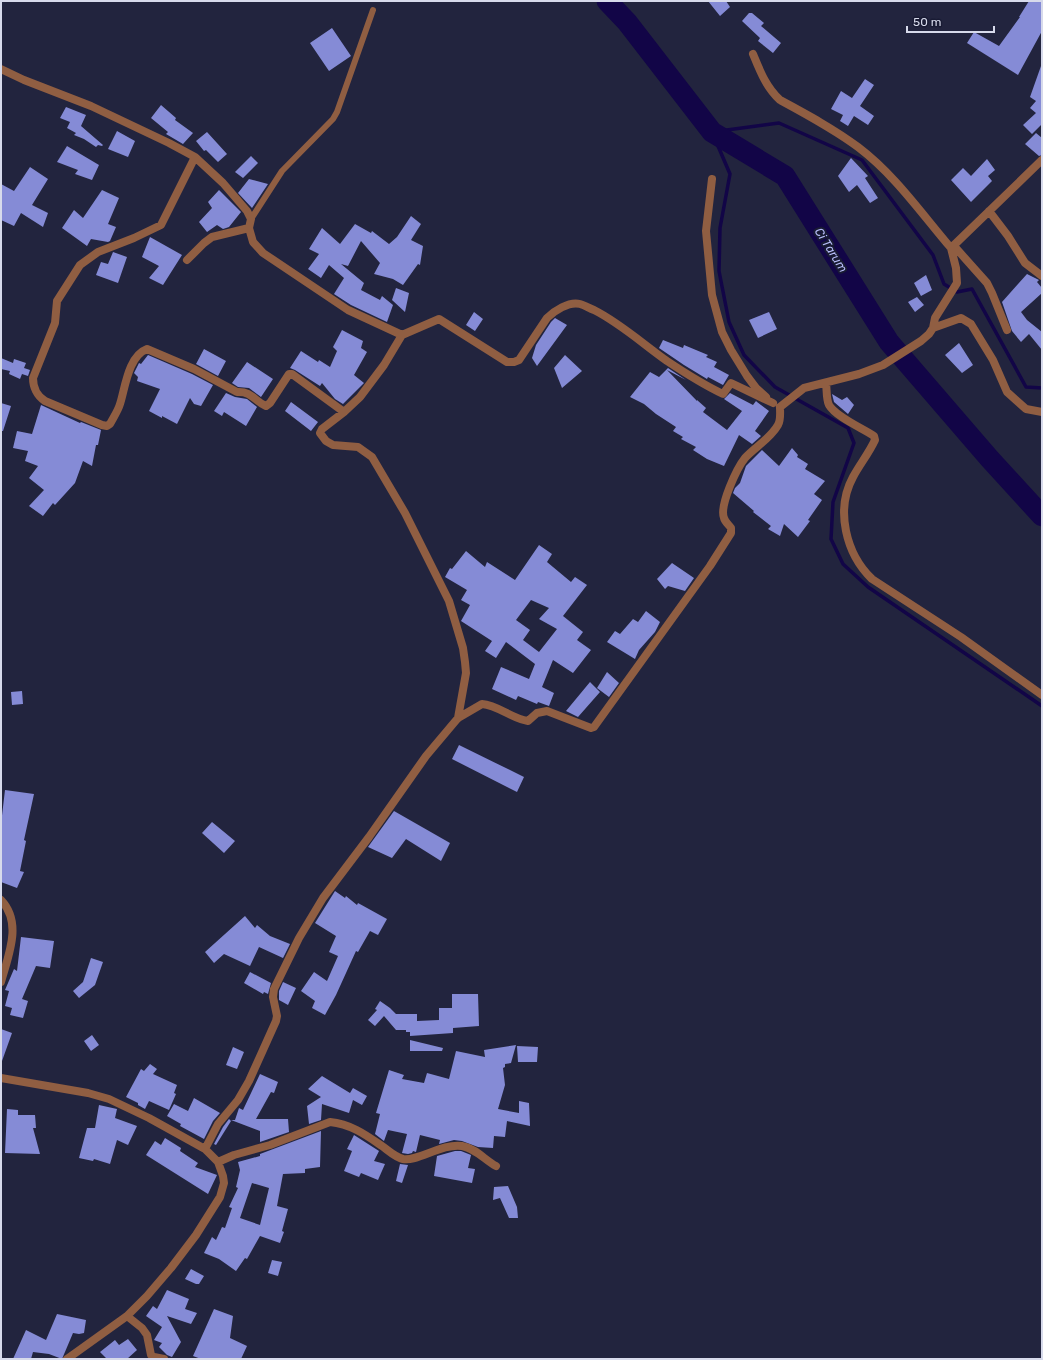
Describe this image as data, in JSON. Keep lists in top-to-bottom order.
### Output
{
  "water": ["Ci Tarum"],
  "scale_bar": "50 m"
}
